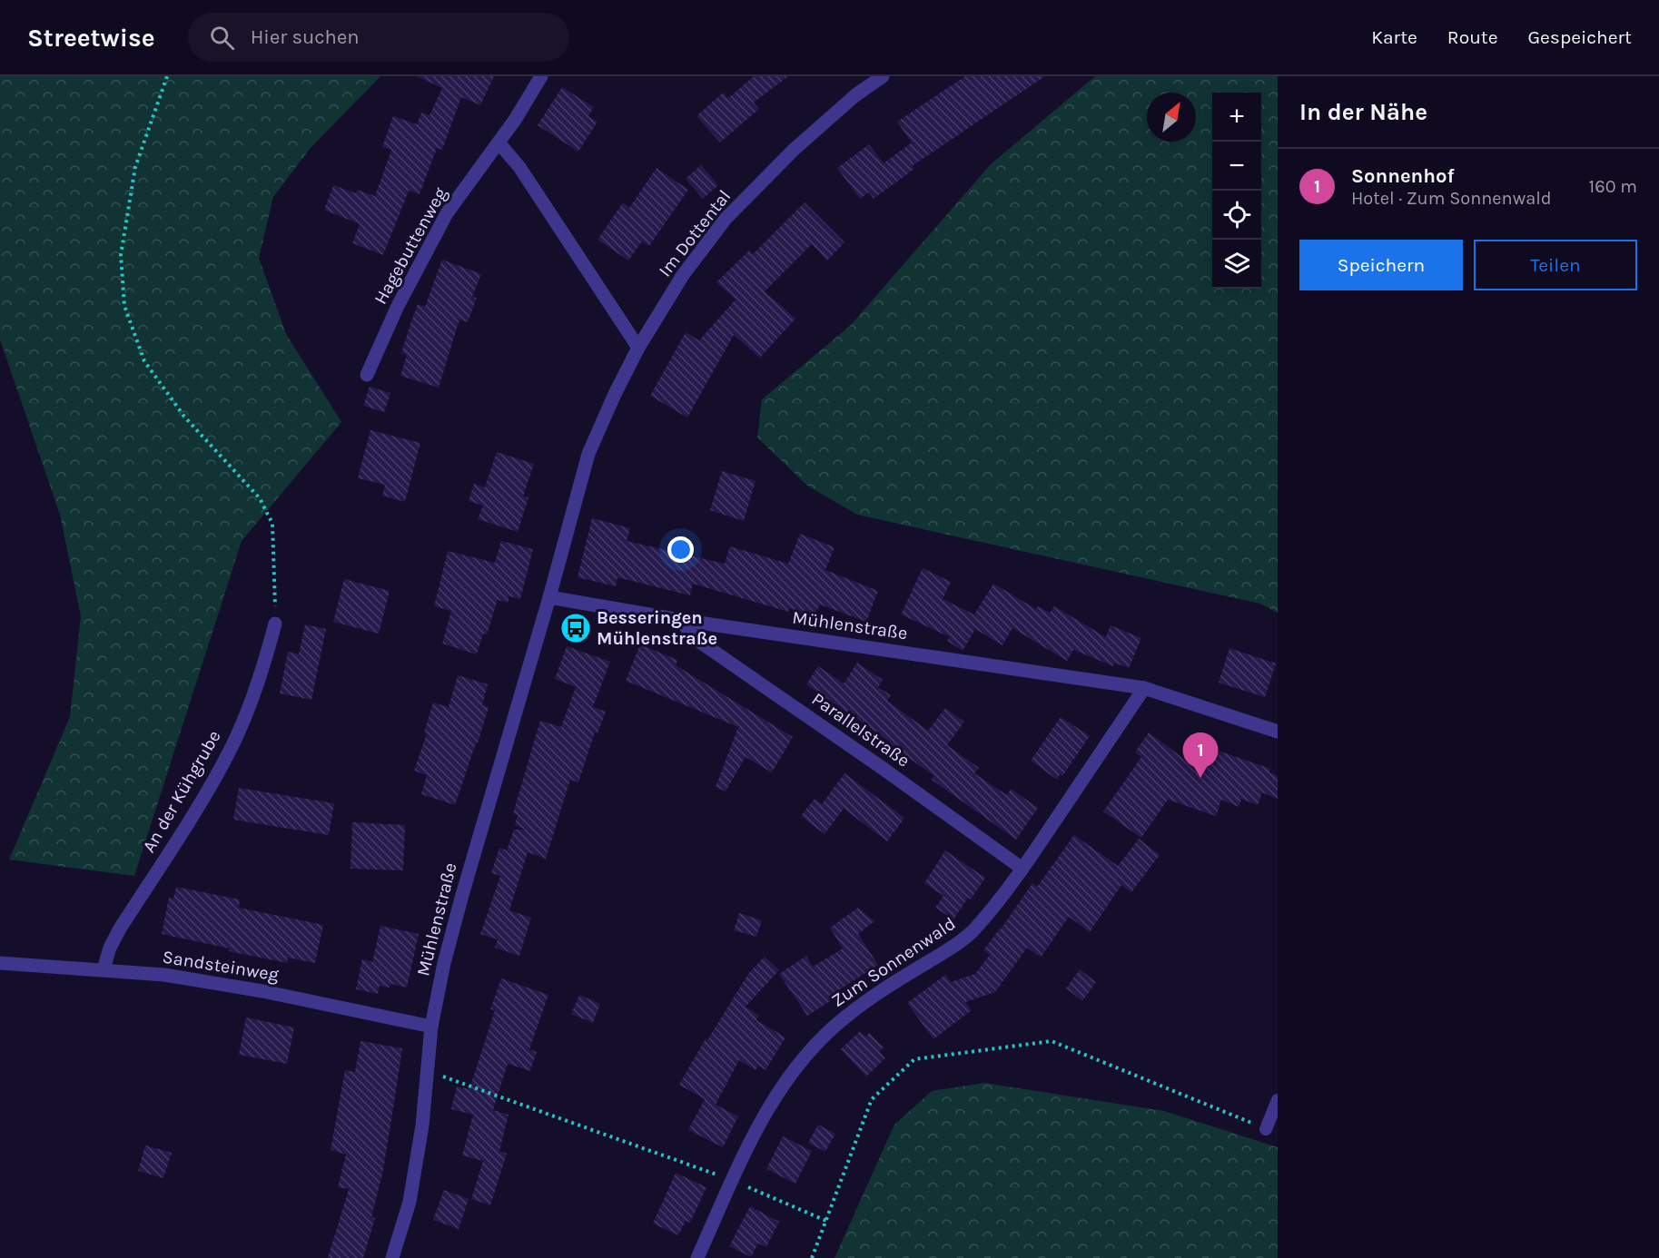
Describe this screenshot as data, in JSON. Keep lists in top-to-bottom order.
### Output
{
  "streets": {
    "street": [
      "Im Dottental",
      "Hagebuttenweg",
      "Mühlenstraße",
      "Parallelstraße",
      "An der Kühgrube",
      "Zum Sonnenwald",
      "Sandsteinweg"
    ]
  },
  "crossings": [
    ["Im Dottental", "Mühlenstraße"],
    ["Mühlenstraße", "Parallelstraße"],
    ["Mühlenstraße", "Zum Sonnenwald"],
    ["Mühlenstraße", "Sandsteinweg"],
    ["Parallelstraße", "Zum Sonnenwald"],
    ["An der Kühgrube", "Sandsteinweg"]
  ],
  "places": {
    "bus stop": ["Besseringen Mühlenstraße"]
  },
  "north": "top right",
  "page": {
    "header": "Streetwise",
    "search": "Hier suchen",
    "nav": ["Karte", "Route", "Gespeichert"],
    "heading": "In der Nähe",
    "map_buttons": ["+", "−"],
    "list": [
      {
        "mark": "1",
        "name": "Sonnenhof",
        "note": "Hotel · Zum Sonnenwald",
        "value": "160 m"
      }
    ],
    "buttons": ["Speichern", "Teilen"],
    "pins": "1"
  }
}
